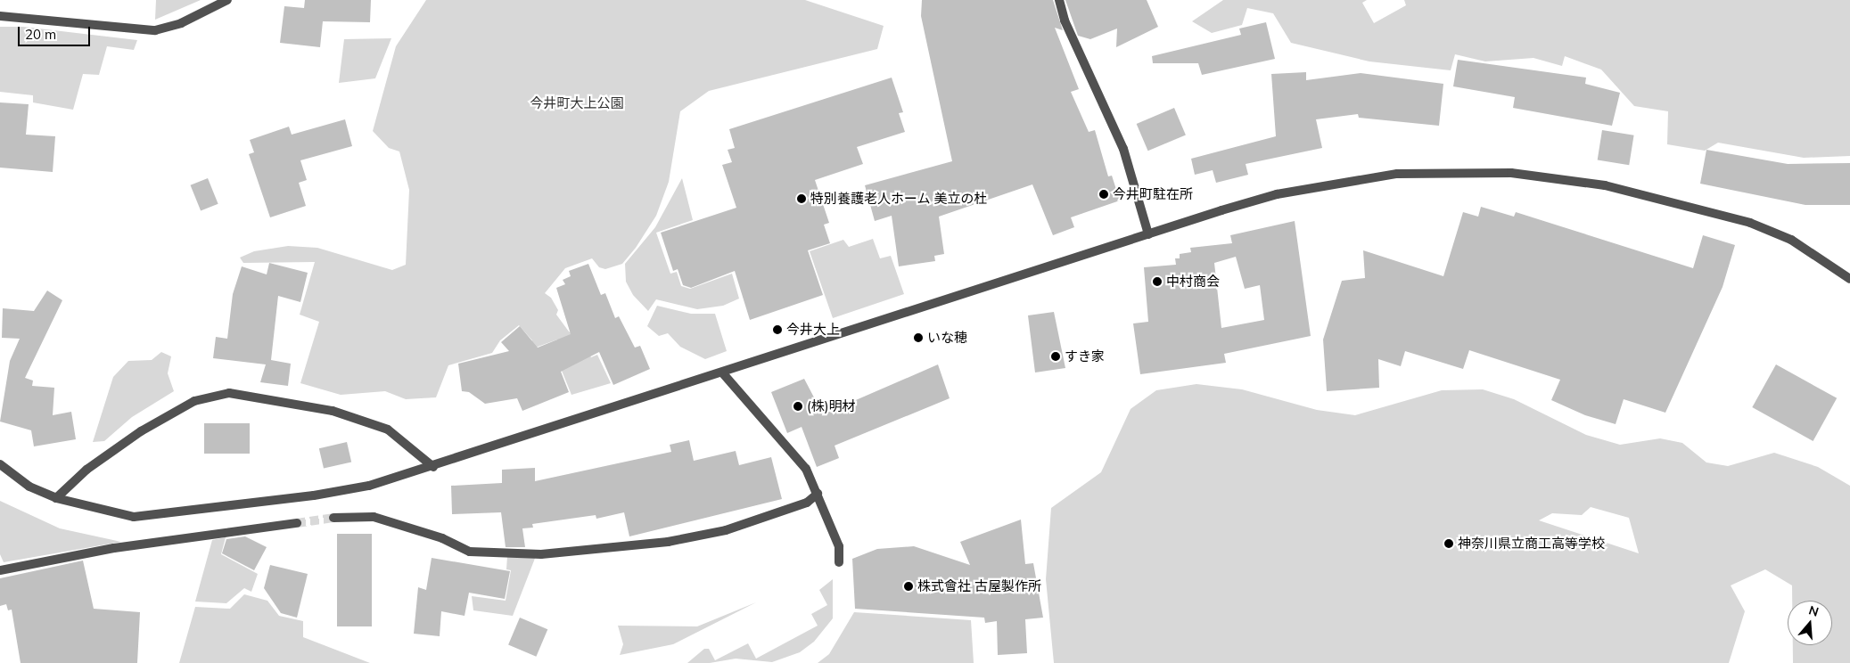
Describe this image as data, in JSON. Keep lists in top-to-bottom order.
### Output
{
  "parks": ["今井町大上公園"],
  "places": [
    "今井町駐在所",
    "特別養護老人ホーム 美立の杜",
    "中村商会",
    "今井大上",
    "いな穂",
    "すき家",
    "(株)明材",
    "神奈川県立商工高等学校",
    "株式會社 古屋製作所"
  ],
  "scale_bar": "20 m",
  "north": "top"
}
